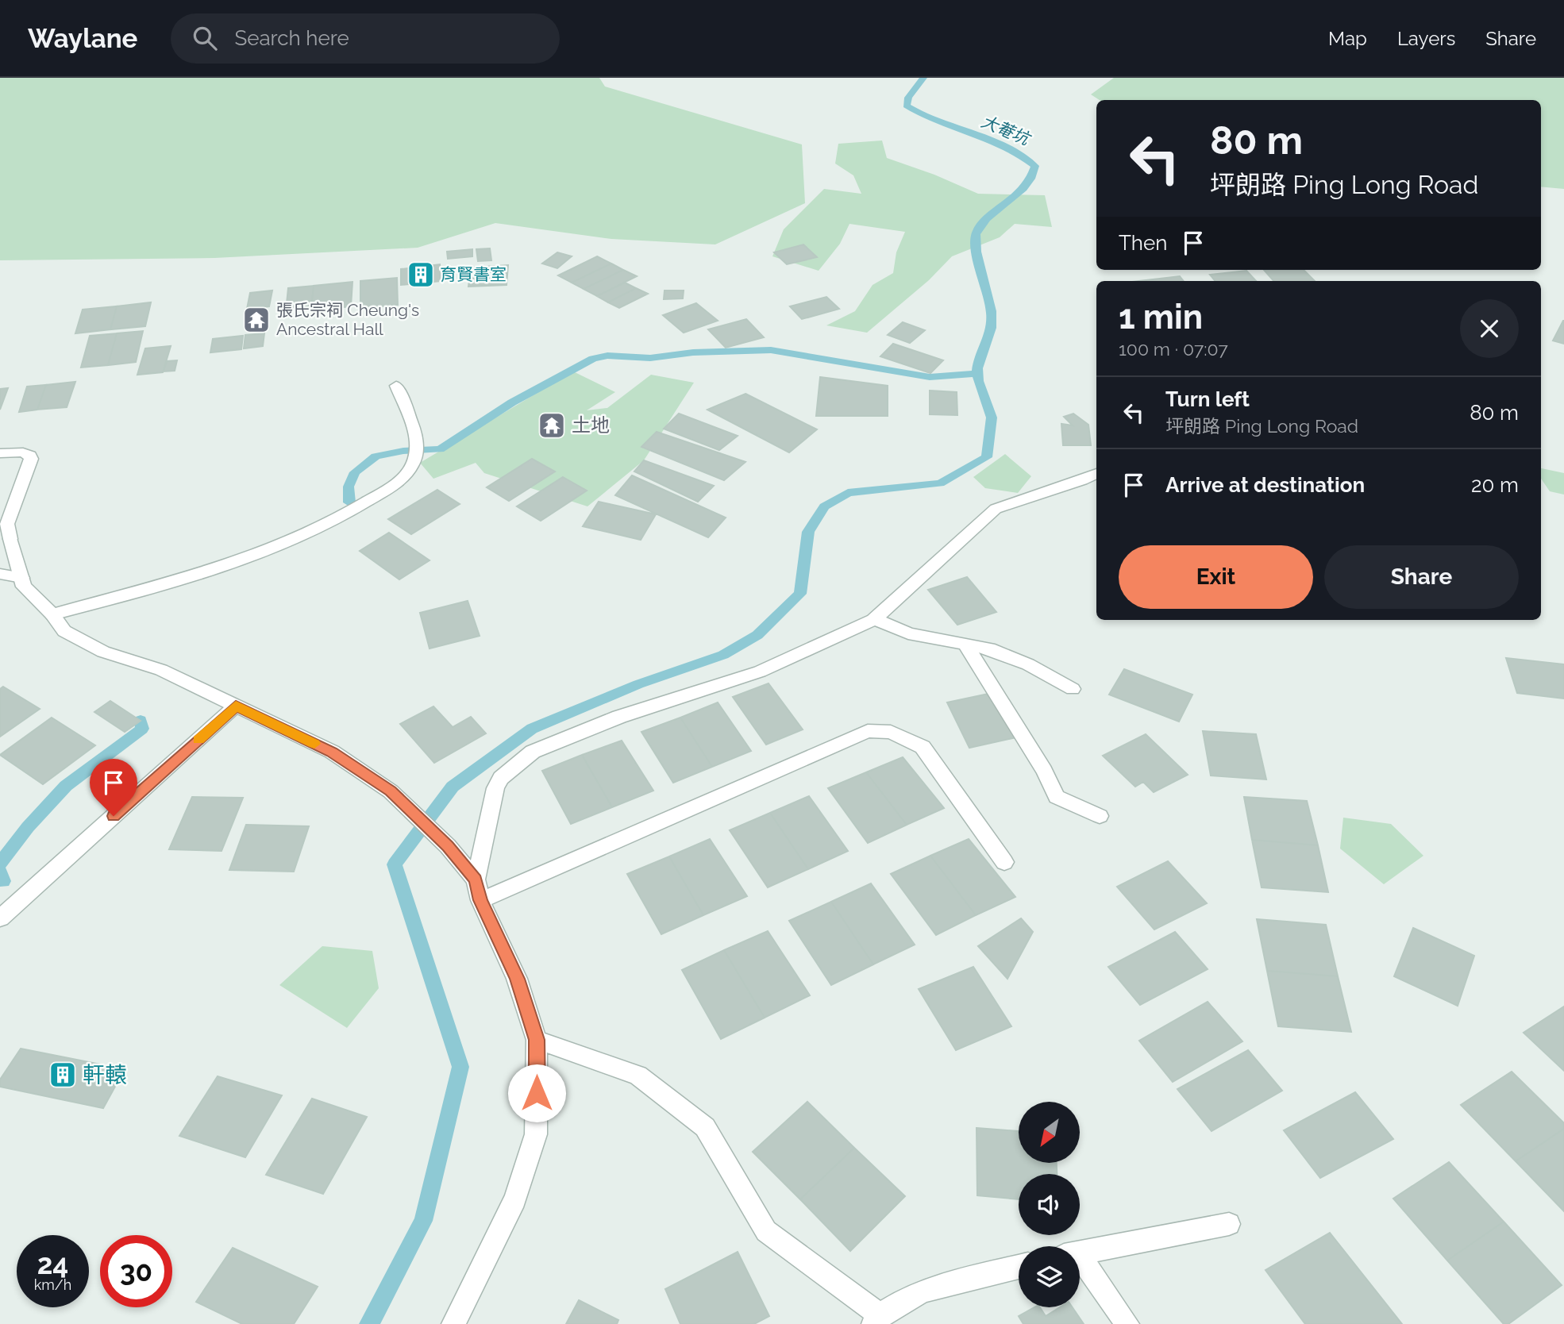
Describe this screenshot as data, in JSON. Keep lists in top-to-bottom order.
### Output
{
  "water": ["大菴坑"],
  "places": {
    "building": ["育賢書室", "軒轅"],
    "temple": ["張氏宗祠 Cheung's Ancestral Hall", "土地"]
  },
  "north": "bottom left",
  "page": {
    "header": "Waylane",
    "search": "Search here",
    "nav": ["Map", "Layers", "Share"],
    "turn": ["80 m", "坪朗路 Ping Long Road"],
    "then": "Then",
    "heading": ["1 min", "100 m · 07:07"],
    "list": [
      {
        "name": "Turn left",
        "note": "坪朗路 Ping Long Road",
        "value": "80 m"
      },
      {
        "name": "Arrive at destination",
        "value": "20 m"
      }
    ],
    "buttons": ["Exit", "Share"],
    "speed": "24 km/h",
    "limit": "30"
  }
}
